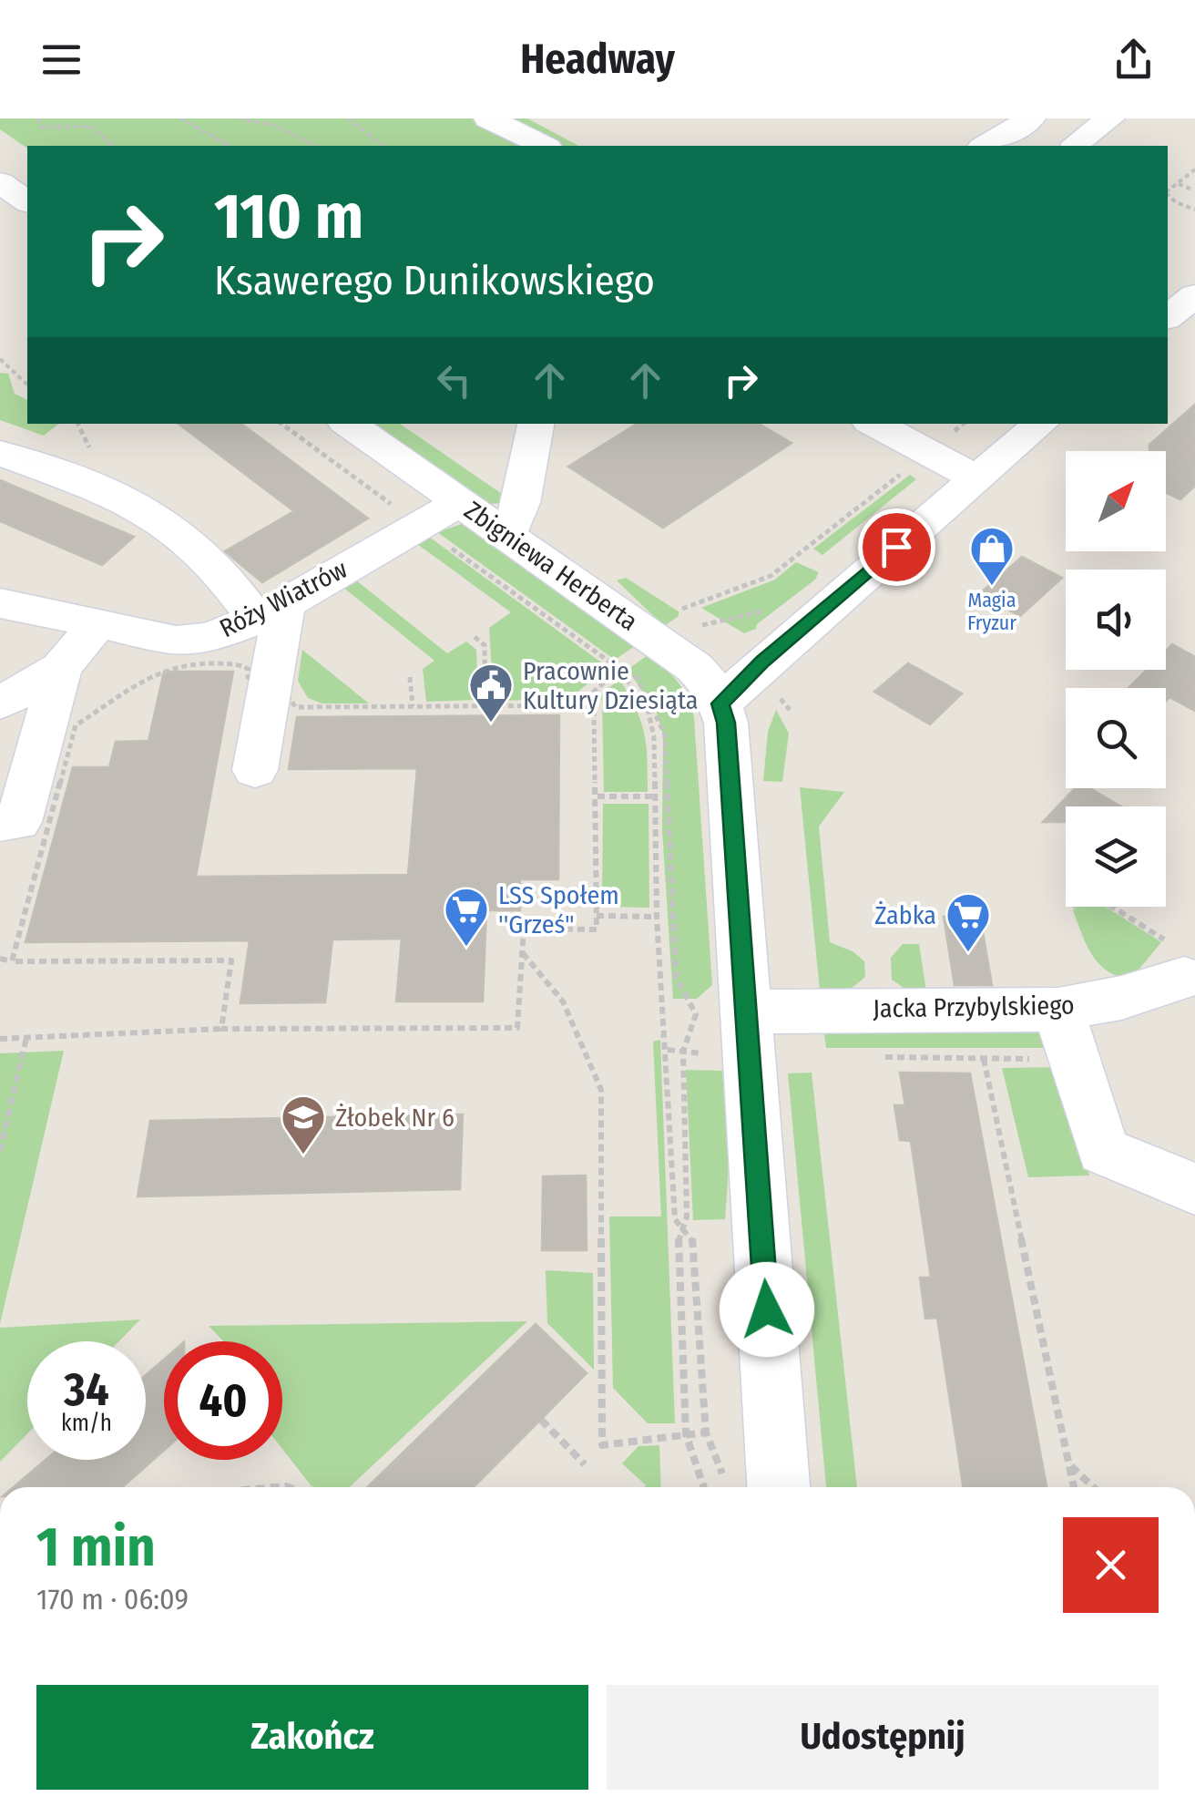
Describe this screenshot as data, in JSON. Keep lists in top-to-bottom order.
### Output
{
  "streets": {
    "street": ["Zbigniewa Herberta", "Róży Wiatrów", "Jacka Przybylskiego"]
  },
  "crossings": [
    ["Zbigniewa Herberta", "Róży Wiatrów"],
    ["Zbigniewa Herberta", "Jacka Przybylskiego"]
  ],
  "places": {
    "shop": ["Magia Fryzur"],
    "public building": ["Pracownie Kultury Dziesiąta"],
    "supermarket": ["LSS Społem ''Grześ\"", "Żabka"],
    "school or university": ["Żłobek Nr 6"]
  },
  "north": "top right",
  "page": {
    "header": "Headway",
    "turn": ["110 m", "Ksawerego Dunikowskiego"],
    "speed": "34 km/h",
    "limit": "40",
    "heading": ["1 min", "170 m · 06:09"],
    "buttons": ["Zakończ", "Udostępnij"]
  }
}
